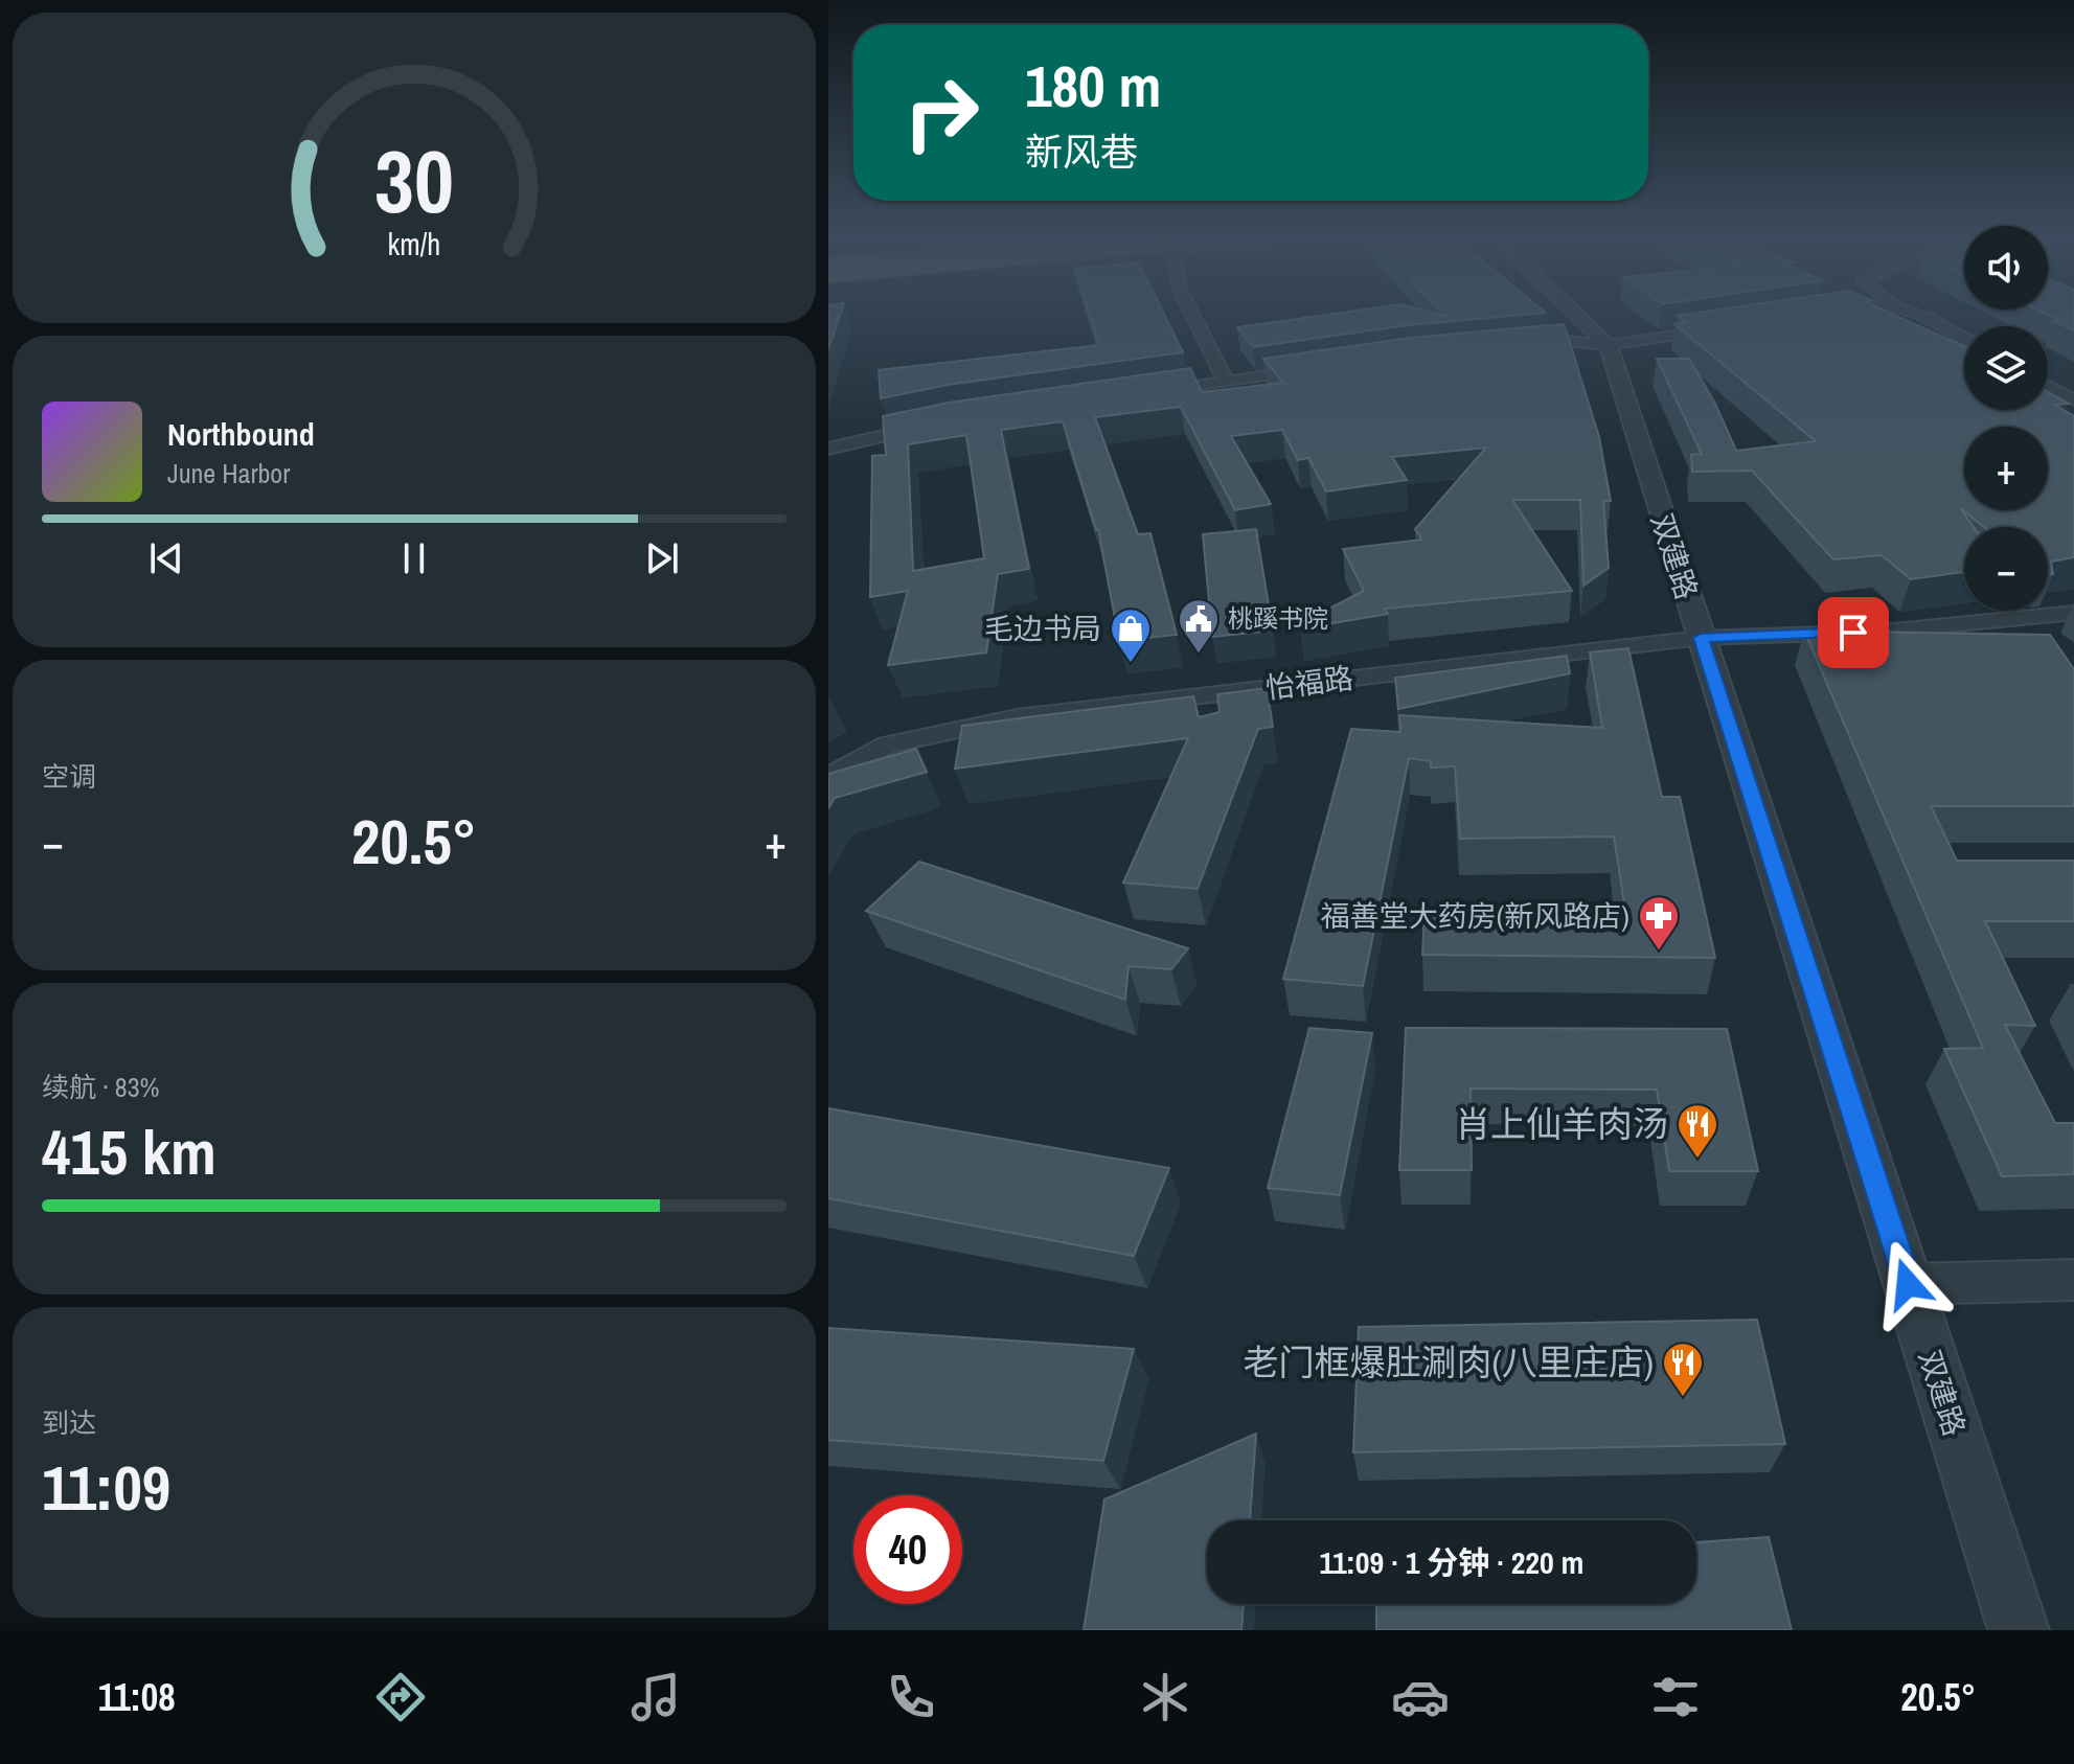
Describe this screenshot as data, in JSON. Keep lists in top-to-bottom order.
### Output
{
  "streets": {
    "street": ["双建路", "怡福路"]
  },
  "crossings": [
    ["双建路", "怡福路"]
  ],
  "places": {
    "public building": ["桃蹊书院"],
    "shop": ["毛边书局"],
    "pharmacy": ["福善堂大药房(新风路店)"],
    "restaurant": ["肖上仙羊肉汤", "老门框爆肚涮肉(八里庄店)"]
  },
  "page": {
    "turn": ["180 m", "新风巷"],
    "map_buttons": ["+", "−"],
    "song": ["Northbound", "June Harbor"],
    "tile": [
      "空调",
      ["续航 · 83%", "415 km"],
      ["到达", "11:09"]
    ],
    "heat": ["−", "20.5°", "+"],
    "limit": "40",
    "trip": "11:09 · 1 分钟 · 220 m",
    "tabs": ["11:08", "20.5°"],
    "gauge": ["30", "km/h"]
  }
}
